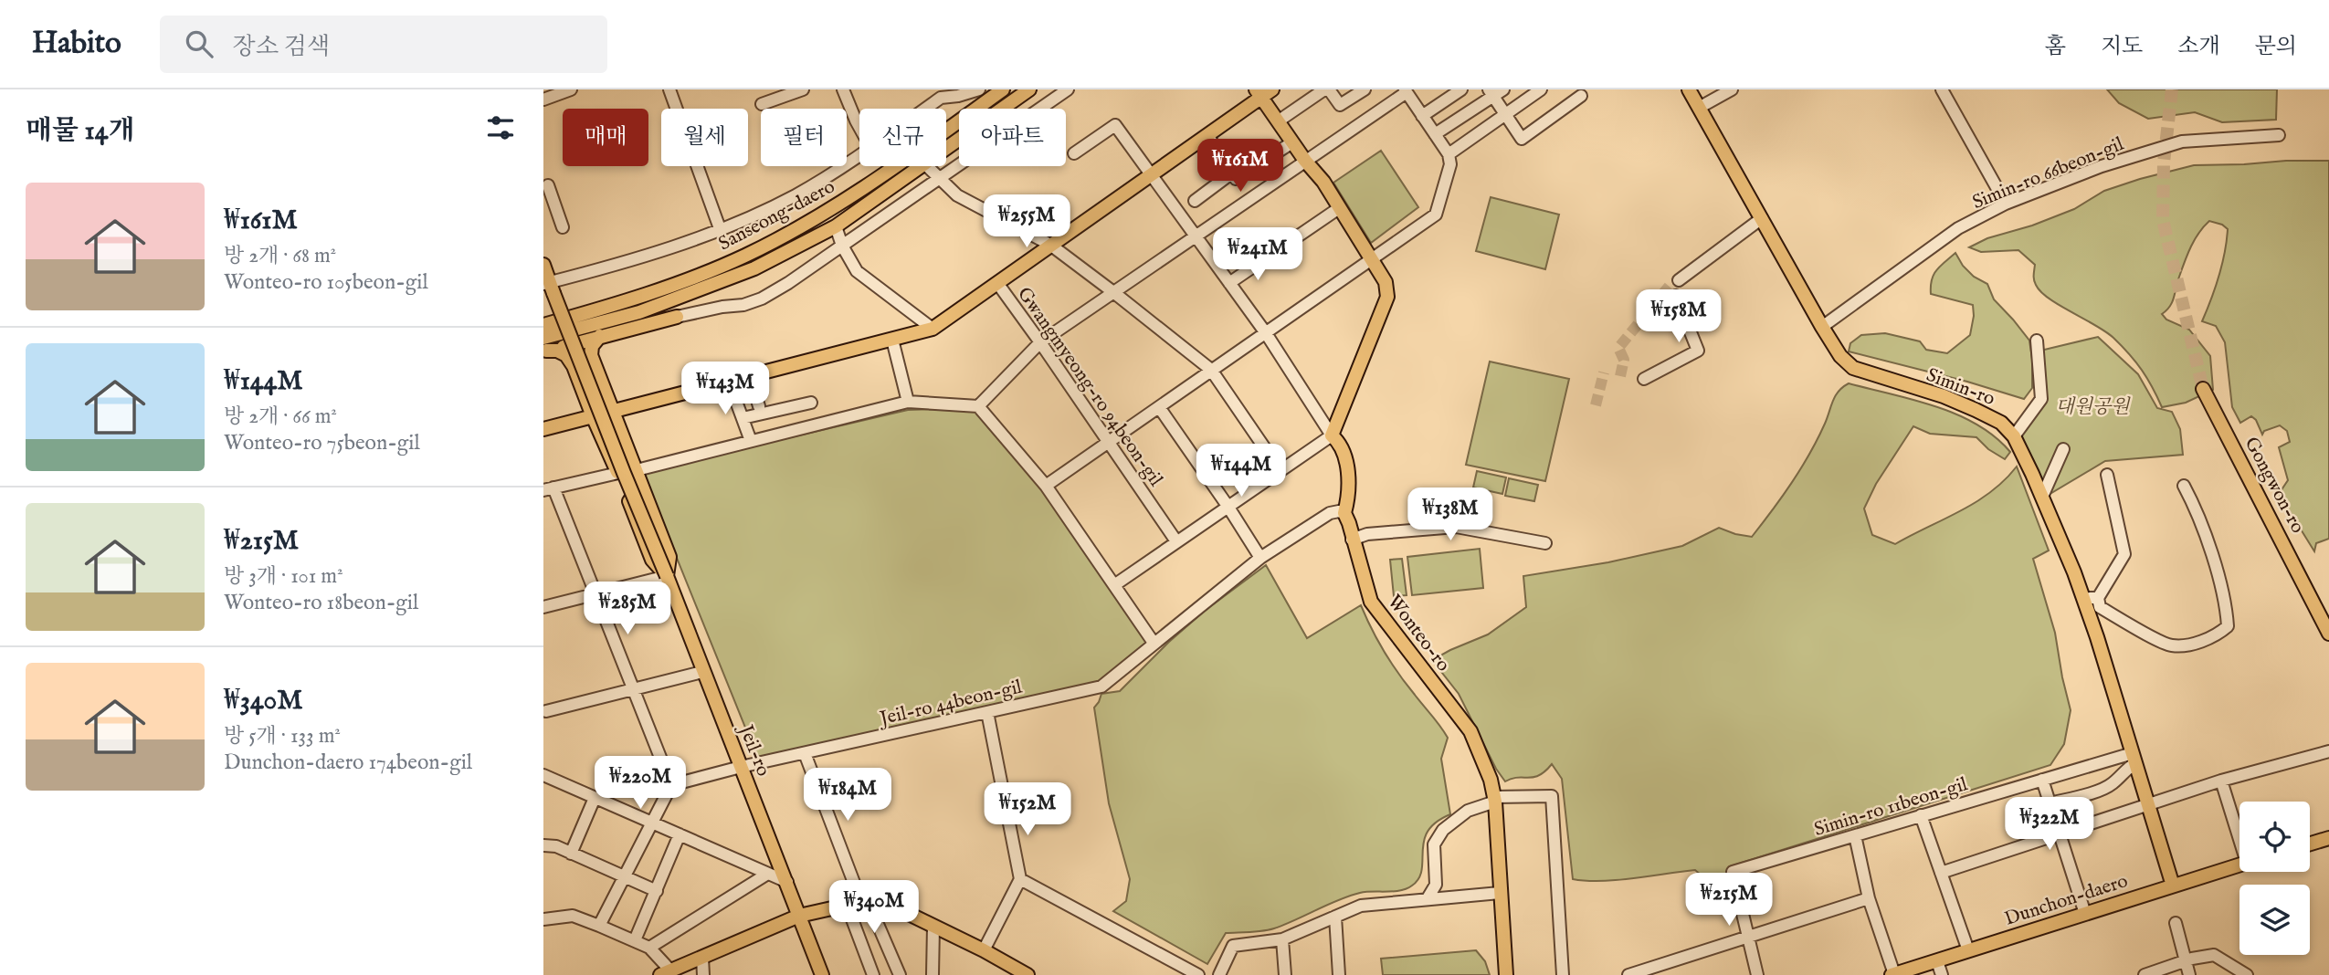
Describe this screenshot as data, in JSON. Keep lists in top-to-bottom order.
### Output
{
  "streets": {
    "main road": [
      "Sanseong-daero",
      "Simin-ro",
      "Gongwon-ro",
      "Wonteo-ro",
      "Jeil-ro",
      "Dunchon-daero"
    ],
    "street": [
      "Simin-ro 66beon-gil",
      "Gwangmyeong-ro 94beon-gil",
      "Jeil-ro 44beon-gil",
      "Simin-ro 11beon-gil"
    ]
  },
  "crossings": [
    ["Simin-ro 66beon-gil", "Simin-ro"],
    ["Simin-ro", "Simin-ro 11beon-gil"],
    ["Simin-ro", "Dunchon-daero"],
    ["Wonteo-ro", "Jeil-ro 44beon-gil"],
    ["Jeil-ro 44beon-gil", "Jeil-ro"]
  ],
  "parks": ["대원공원"],
  "page": {
    "header": "Habito",
    "search": "장소 검색",
    "nav": [
      "홈",
      "지도",
      "소개",
      "문의"
    ],
    "heading": "매물 14개",
    "chip": [
      "매매",
      "월세",
      "필터",
      "신규",
      "아파트"
    ],
    "price": [
      "₩161M",
      "₩255M",
      "₩241M",
      "₩158M",
      "₩143M",
      "₩144M",
      "₩138M",
      "₩285M",
      "₩220M",
      "₩184M",
      "₩152M",
      "₩322M",
      "₩215M",
      "₩340M"
    ],
    "list": [
      {
        "name": "₩161M",
        "note": "방 2개 · 68 m² · Wonteo-ro 105beon-gil"
      },
      {
        "name": "₩144M",
        "note": "방 2개 · 66 m² · Wonteo-ro 75beon-gil"
      },
      {
        "name": "₩215M",
        "note": "방 3개 · 101 m² · Wonteo-ro 18beon-gil"
      },
      {
        "name": "₩340M",
        "note": "방 5개 · 133 m² · Dunchon-daero 174beon-gil"
      }
    ]
  }
}
